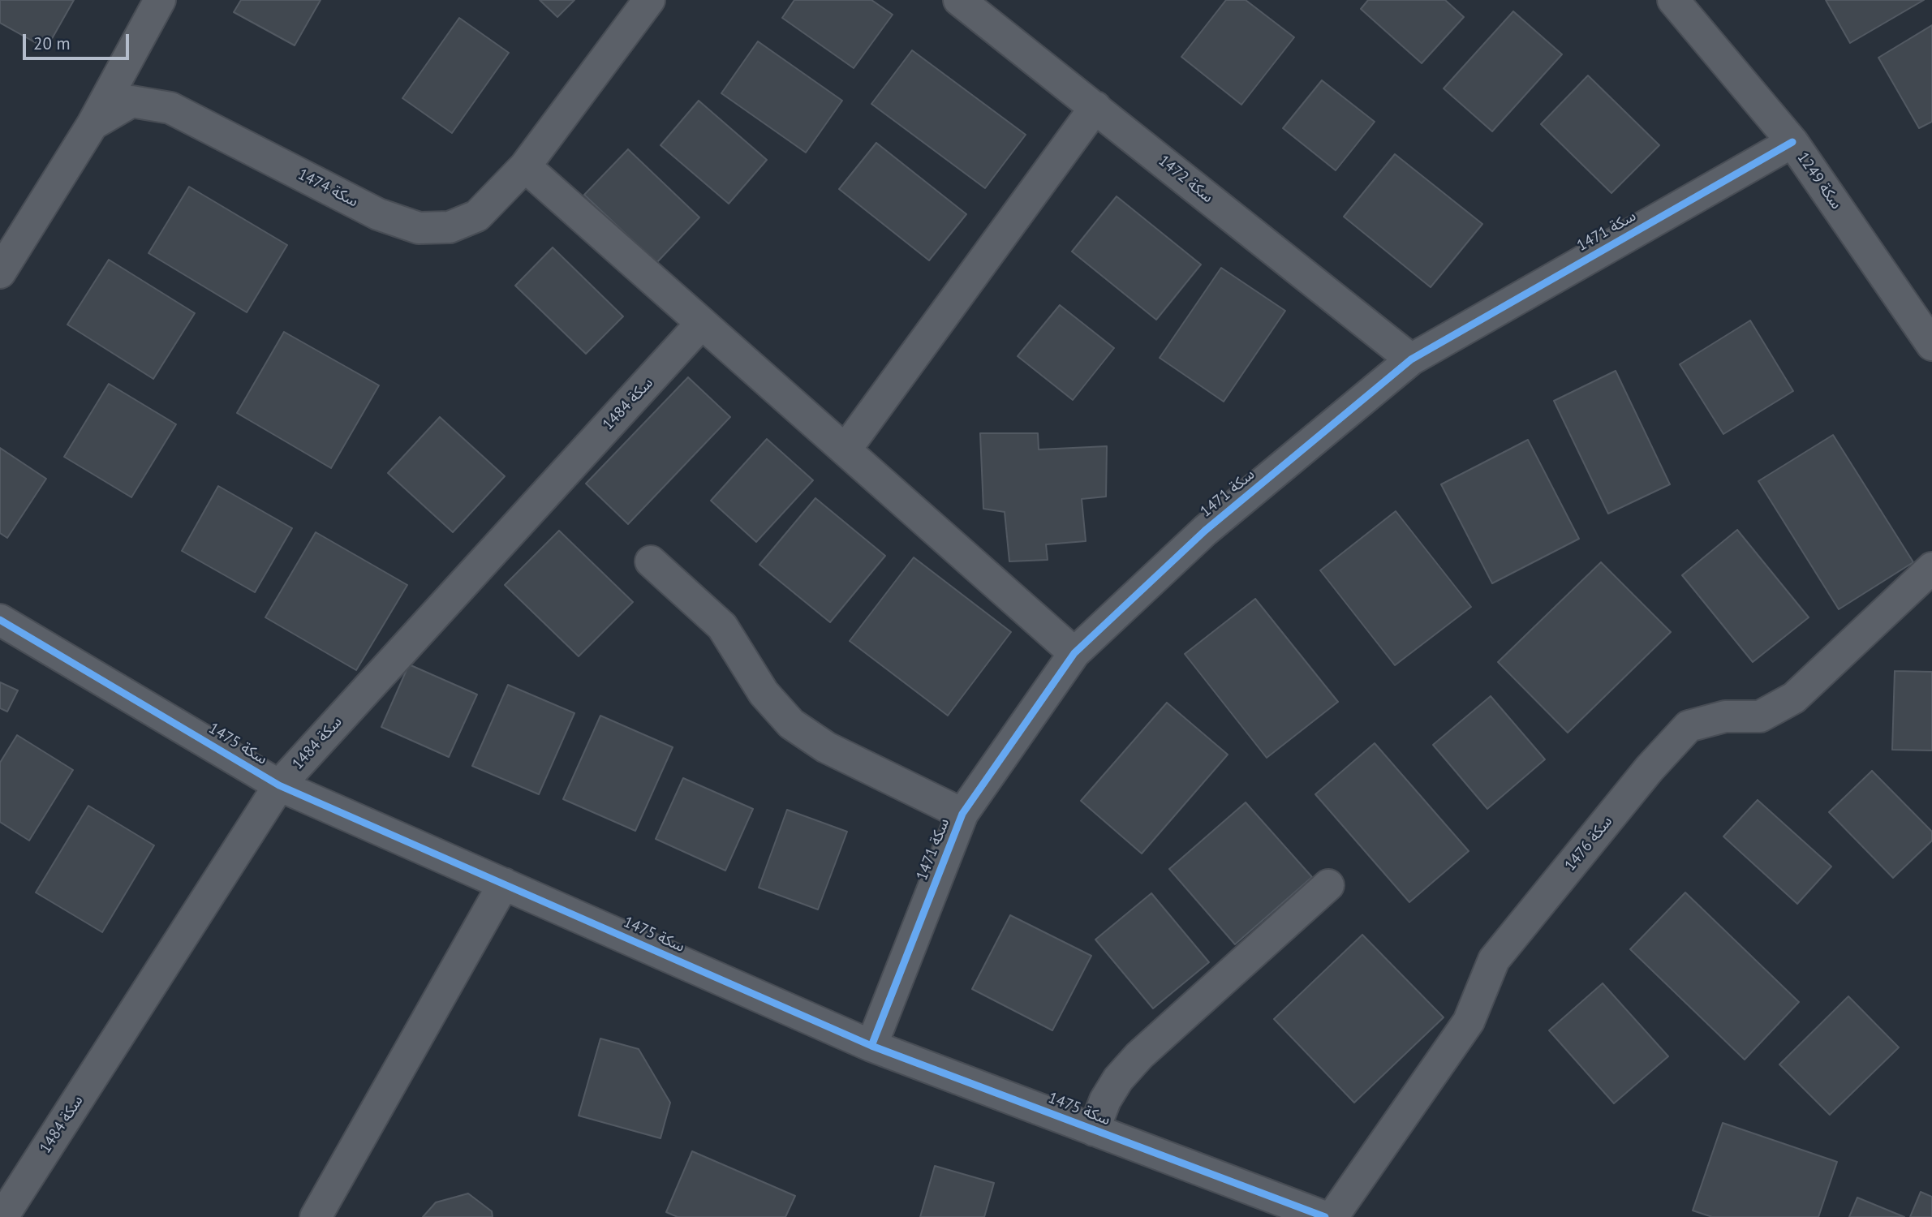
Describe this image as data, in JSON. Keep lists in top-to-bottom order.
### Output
{
  "streets": {
    "street": [
      "سكة 1472",
      "سكة 1249",
      "سكة 1474",
      "سكة 1471",
      "سكة 1484",
      "سكة 1475",
      "سكة 1476"
    ]
  },
  "crossings": [
    ["سكة 1472", "سكة 1471"],
    ["سكة 1249", "سكة 1471"],
    ["سكة 1471", "سكة 1475"],
    ["سكة 1484", "سكة 1475"]
  ],
  "scale_bar": "20 m"
}
